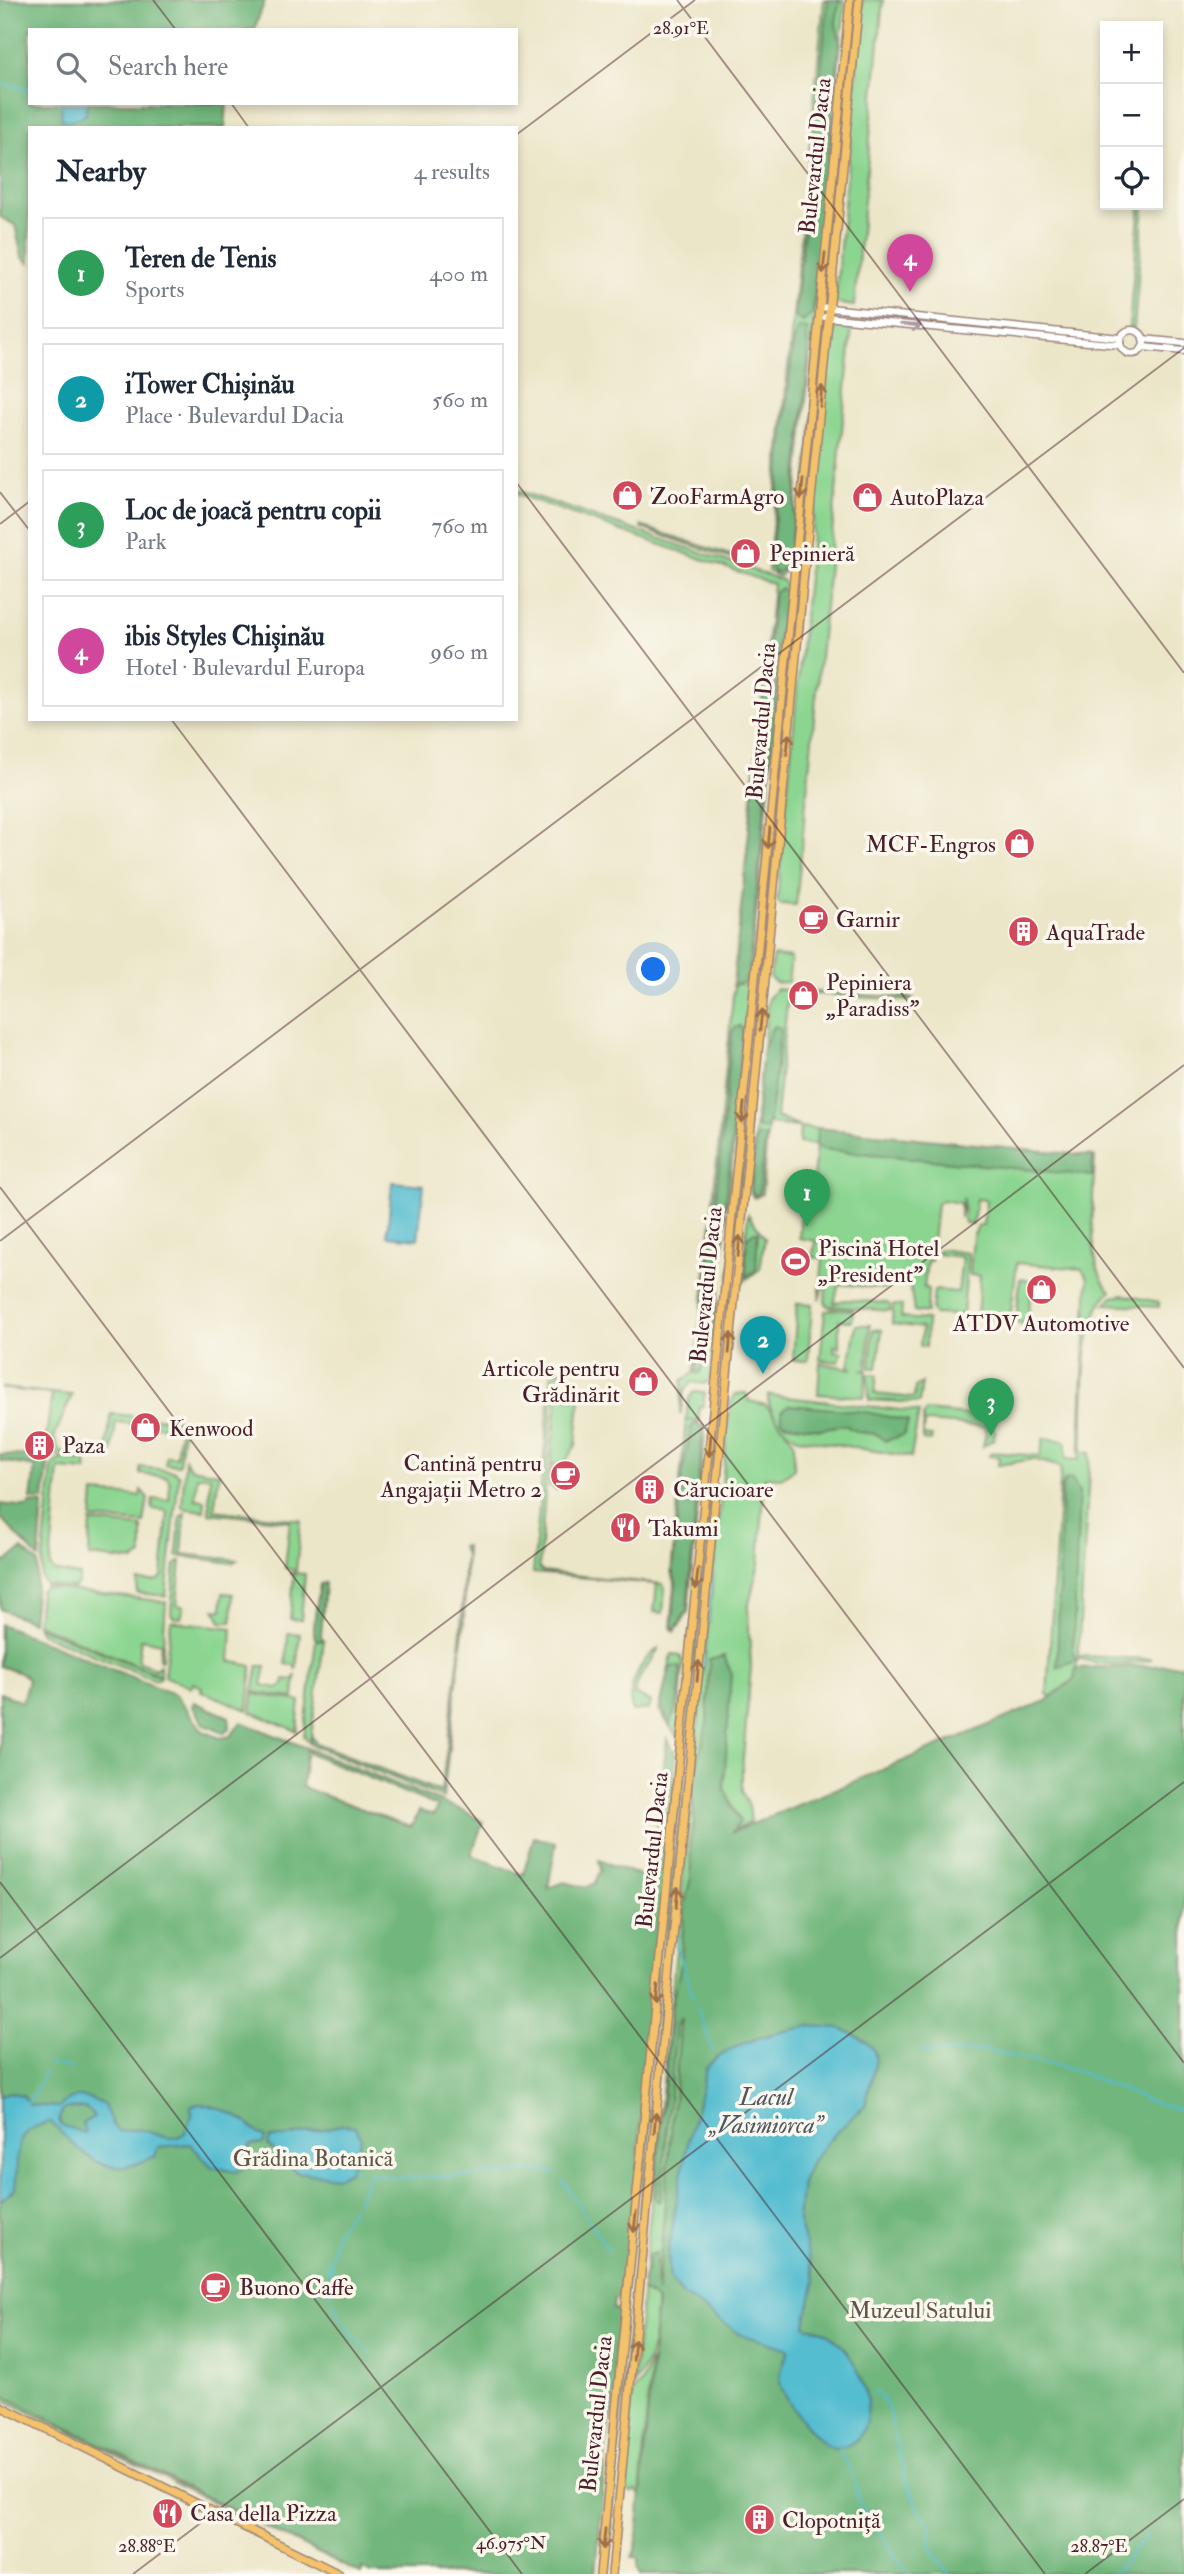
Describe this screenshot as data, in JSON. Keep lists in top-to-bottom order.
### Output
{
  "streets": {
    "main road": ["Bulevardul Dacia"]
  },
  "water": ["Lacul „Vasimiorca”"],
  "parks": ["Grădina Botanică", "Muzeul Satului"],
  "places": {
    "shop": [
      "ZooFarmAgro",
      "AutoPlaza",
      "Pepinieră",
      "MCF-Engros",
      "Pepiniera „Paradiss”",
      "ATDV Automotive",
      "Articole pentru Grădinărit",
      "Kenwood"
    ],
    "cafe": ["Garnir", "Cantină pentru Angajații Metro 2", "Buono Caffe"],
    "building": [
      "AquaTrade",
      "Paza",
      "Cărucioare",
      "Clopotniță"
    ],
    "sports": ["Piscină Hotel „President”"],
    "restaurant": ["Takumi", "Casa della Pizza"]
  },
  "page": {
    "map_buttons": ["+", "−"],
    "search": "Search here",
    "heading": ["Nearby", "4 results"],
    "list": [
      {
        "mark": "1",
        "name": "Teren de Tenis",
        "note": "Sports",
        "value": "400 m"
      },
      {
        "mark": "2",
        "name": "iTower Chișinău",
        "note": "Place · Bulevardul Dacia",
        "value": "560 m"
      },
      {
        "mark": "3",
        "name": "Loc de joacă pentru copii",
        "note": "Park",
        "value": "760 m"
      },
      {
        "mark": "4",
        "name": "ibis Styles Chișinău",
        "note": "Hotel · Bulevardul Europa",
        "value": "960 m"
      }
    ],
    "pins": [
      "4",
      "1",
      "2",
      "3"
    ]
  },
  "coordinates": [
    "28.91°E",
    "46.975°N",
    "28.88°E",
    "28.87°E"
  ]
}
